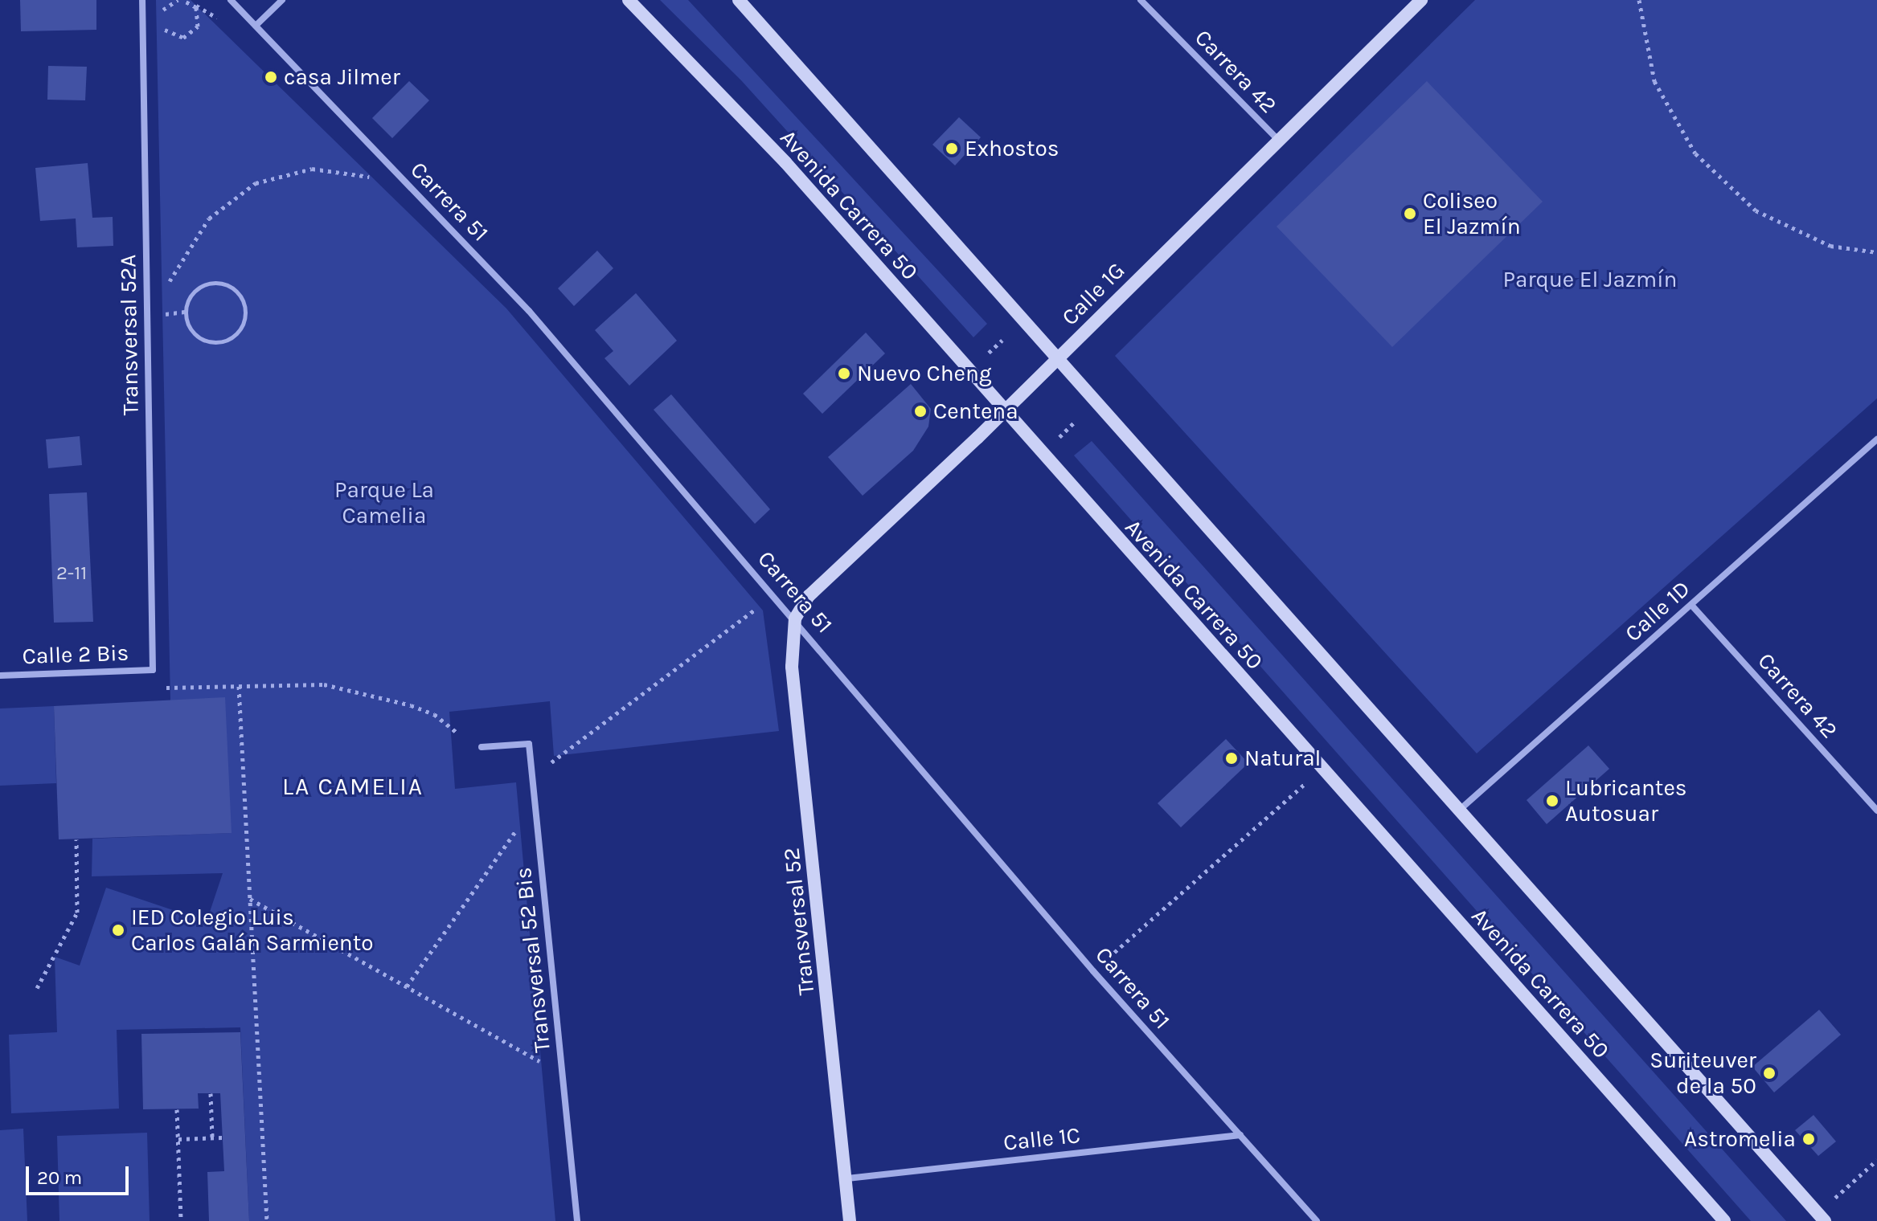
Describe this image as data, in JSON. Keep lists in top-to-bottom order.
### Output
{
  "streets": {
    "main road": ["Avenida Carrera 50", "Calle 1G", "Transversal 52"],
    "street": [
      "Carrera 42",
      "Carrera 51",
      "Transversal 52A",
      "Calle 1D",
      "Calle 2 Bis",
      "Transversal 52 Bis",
      "Calle 1C"
    ]
  },
  "crossings": [
    ["Carrera 42", "Calle 1G"],
    ["Carrera 42", "Calle 1D"],
    ["Carrera 51", "Calle 1G"],
    ["Carrera 51", "Transversal 52"],
    ["Carrera 51", "Calle 1C"],
    ["Avenida Carrera 50", "Calle 1G"],
    ["Calle 1G", "Transversal 52"],
    ["Transversal 52A", "Calle 2 Bis"],
    ["Transversal 52", "Calle 1C"]
  ],
  "districts": ["LA CAMELIA"],
  "parks": ["Parque El Jazmín", "Parque La Camelia"],
  "places": [
    "casa Jilmer",
    "Exhostos",
    "Coliseo El Jazmín",
    "Nuevo Cheng",
    "Centena",
    "Natural",
    "Lubricantes Autosuar",
    "IED Colegio Luis Carlos Galán Sarmiento",
    "Suriteuver de la 50",
    "Astromelia"
  ],
  "house_numbers": ["2-11"],
  "scale_bar": "20 m"
}
